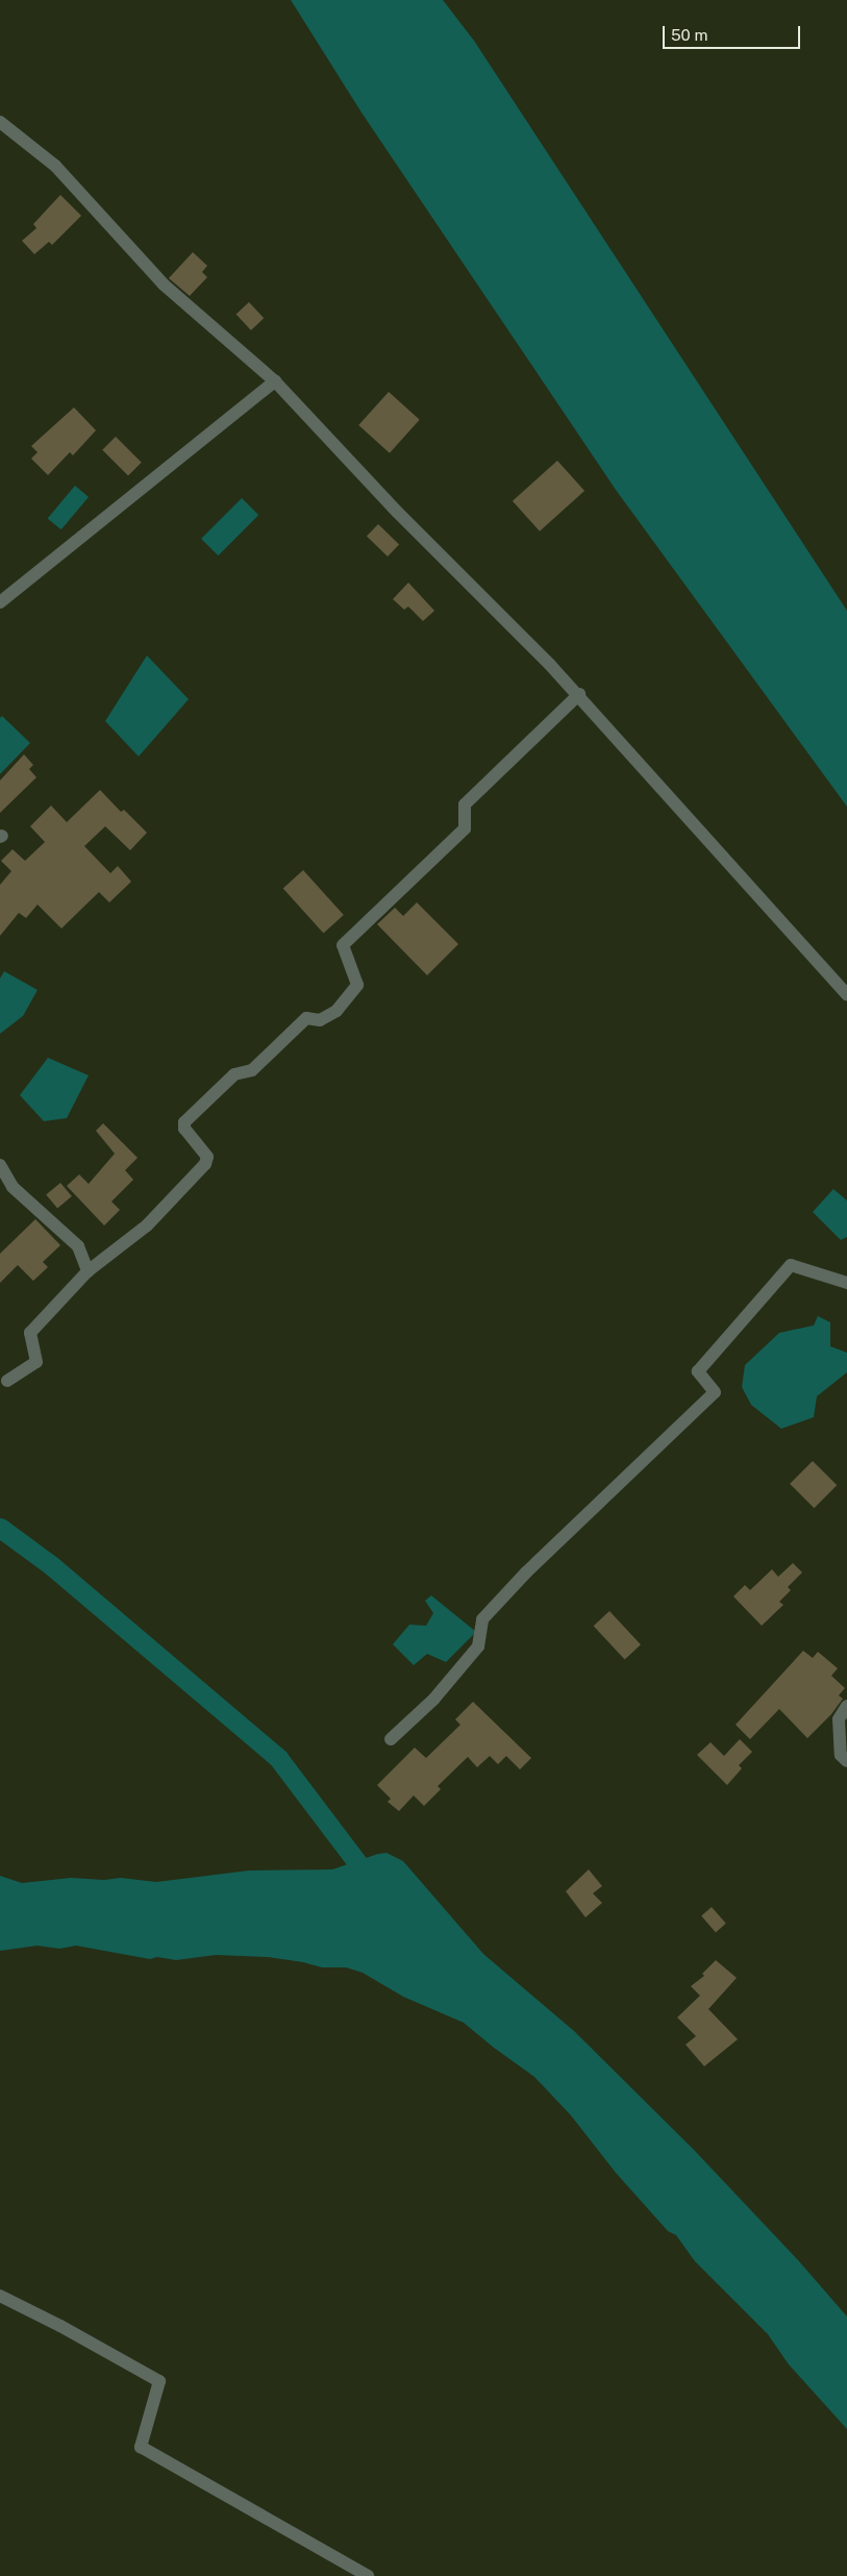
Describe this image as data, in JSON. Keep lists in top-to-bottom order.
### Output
{
  "scale_bar": "50 m"
}
